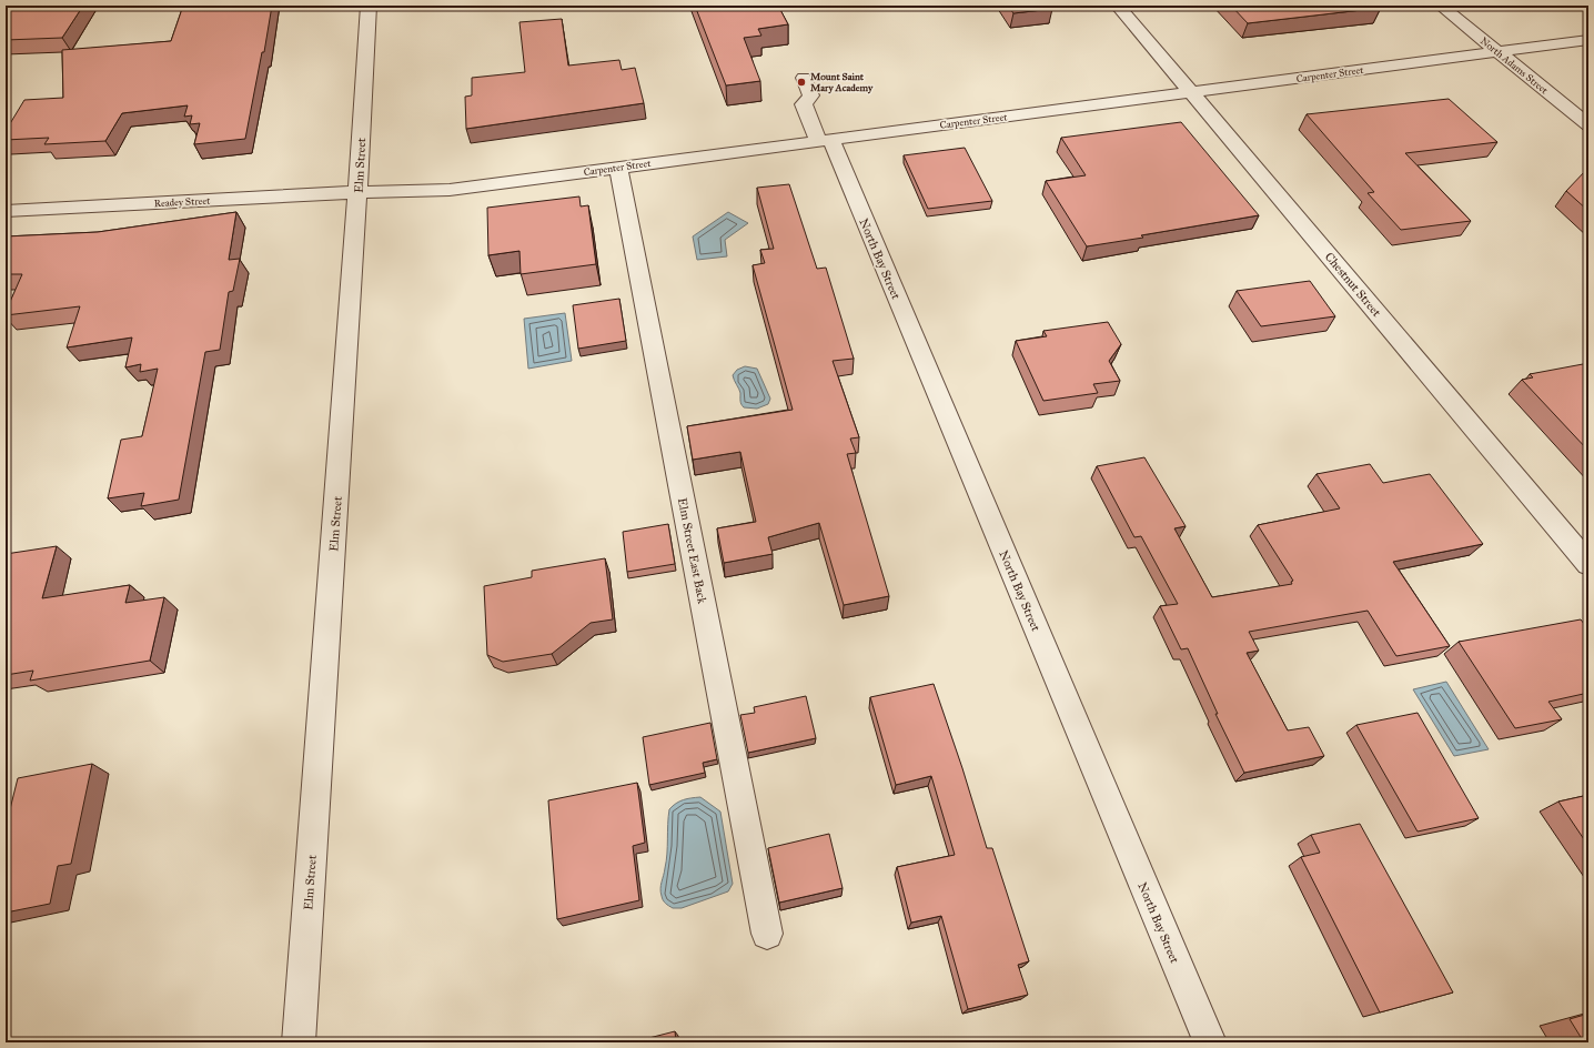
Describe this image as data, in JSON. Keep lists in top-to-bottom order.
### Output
{
  "streets": {
    "street": [
      "North Adams Street",
      "Carpenter Street",
      "Elm Street",
      "Readey Street",
      "North Bay Street",
      "Chestnut Street",
      "Elm Street East Back"
    ]
  },
  "crossings": [
    ["North Adams Street", "Carpenter Street"],
    ["Carpenter Street", "Elm Street"],
    ["Carpenter Street", "Readey Street"],
    ["Carpenter Street", "North Bay Street"],
    ["Carpenter Street", "Chestnut Street"],
    ["Carpenter Street", "Elm Street East Back"],
    ["Elm Street", "Readey Street"]
  ],
  "places": ["Mount Saint Mary Academy"]
}
